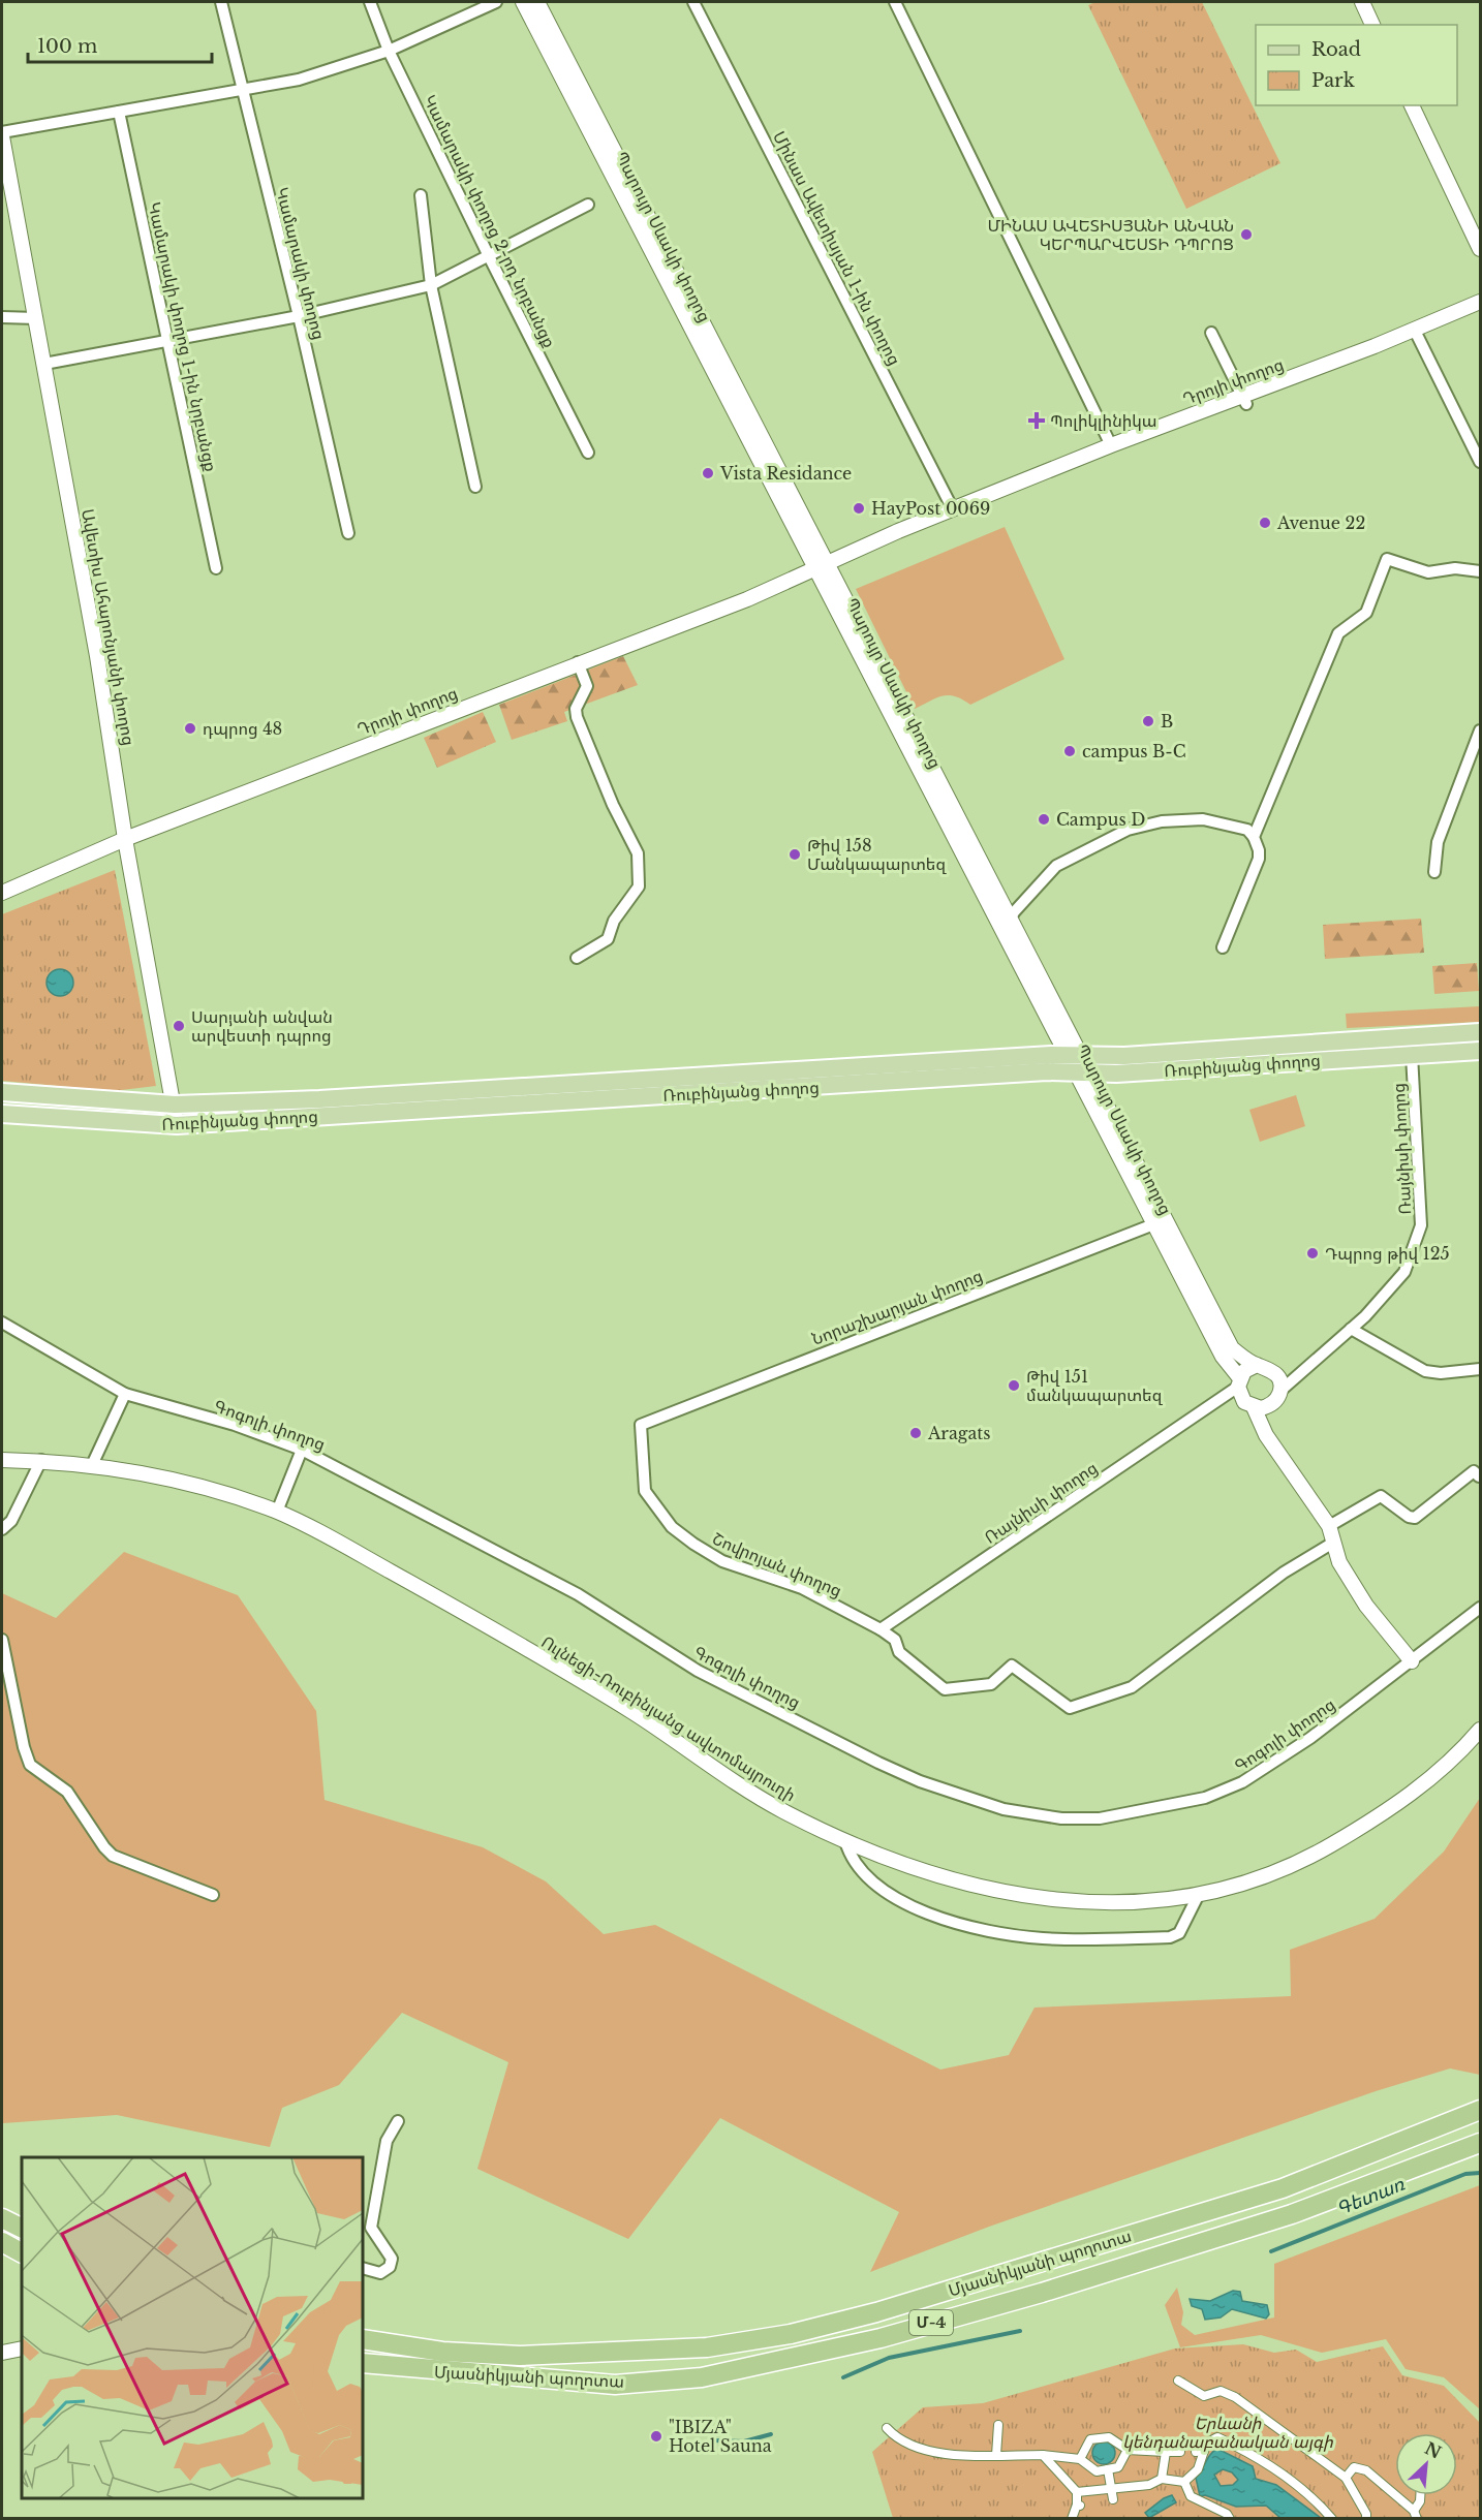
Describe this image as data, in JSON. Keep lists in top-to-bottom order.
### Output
{
  "streets": {
    "highway": ["Մյասնիկյանի պողոտա", "Մ-4"],
    "main road": ["Ռուբինյանց փողոց"],
    "street": [
      "Կամարակի փողոց 2-րդ նրբանցք",
      "Պարույր Սևակի փողոց",
      "Մինաս Ավետիսյան 1-ին փողոց",
      "Կամարակի փողոց",
      "Կամարակի փողոց 1-ին նրբանցք",
      "Դրոյի փողոց",
      "Ավետիս Ահարոնյանի փողոց",
      "Ռայնիսի փողոց",
      "Նորաշխարյան փողոց",
      "Գոգոլի փողոց",
      "Շովրոյան փողոց",
      "Ուլնեցի-Ռուբինյանց ավտոմայրուղի"
    ]
  },
  "crossings": [
    ["Պարույր Սևակի փողոց", "Դրոյի փողոց"],
    ["Պարույր Սևակի փողոց", "Ռուբինյանց փողոց"],
    ["Պարույր Սևակի փողոց", "Ռայնիսի փողոց"],
    ["Պարույր Սևակի փողոց", "Նորաշխարյան փողոց"],
    ["Մինաս Ավետիսյան 1-ին փողոց", "Դրոյի փողոց"],
    ["Դրոյի փողոց", "Ավետիս Ահարոնյանի փողոց"],
    ["Ավետիս Ահարոնյանի փողոց", "Ռուբինյանց փողոց"],
    ["Ռուբինյանց փողոց", "Ռայնիսի փողոց"],
    ["Ռայնիսի փողոց", "Շովրոյան փողոց"],
    ["Նորաշխարյան փողոց", "Շովրոյան փողոց"]
  ],
  "water": ["Գետառ"],
  "parks": ["Երևանի կենդանաբանական այգի"],
  "places": {
    "other": [
      "ՄԻՆԱՍ ԱՎԵՏԻՍՅԱՆԻ ԱՆՎԱՆ ԿԵՐՊԱՐՎԵՍՏԻ ԴՊՐՈՑ",
      "Vista Residance",
      "HayPost 0069",
      "Avenue 22",
      "B",
      "դպրոց 48",
      "campus B-C",
      "Campus D",
      "Թիվ 158 Մանկապարտեզ",
      "Սարյանի անվան արվեստի դպրոց",
      "Դպրոց թիվ 125",
      "Թիվ 151 մանկապարտեզ",
      "Aragats",
      "\"IBIZA\" Hotel Sauna"
    ],
    "health": ["Պոլիկլինիկա"]
  },
  "legend": ["Road", "Park"],
  "scale_bar": "100 m",
  "north": "top right"
}
